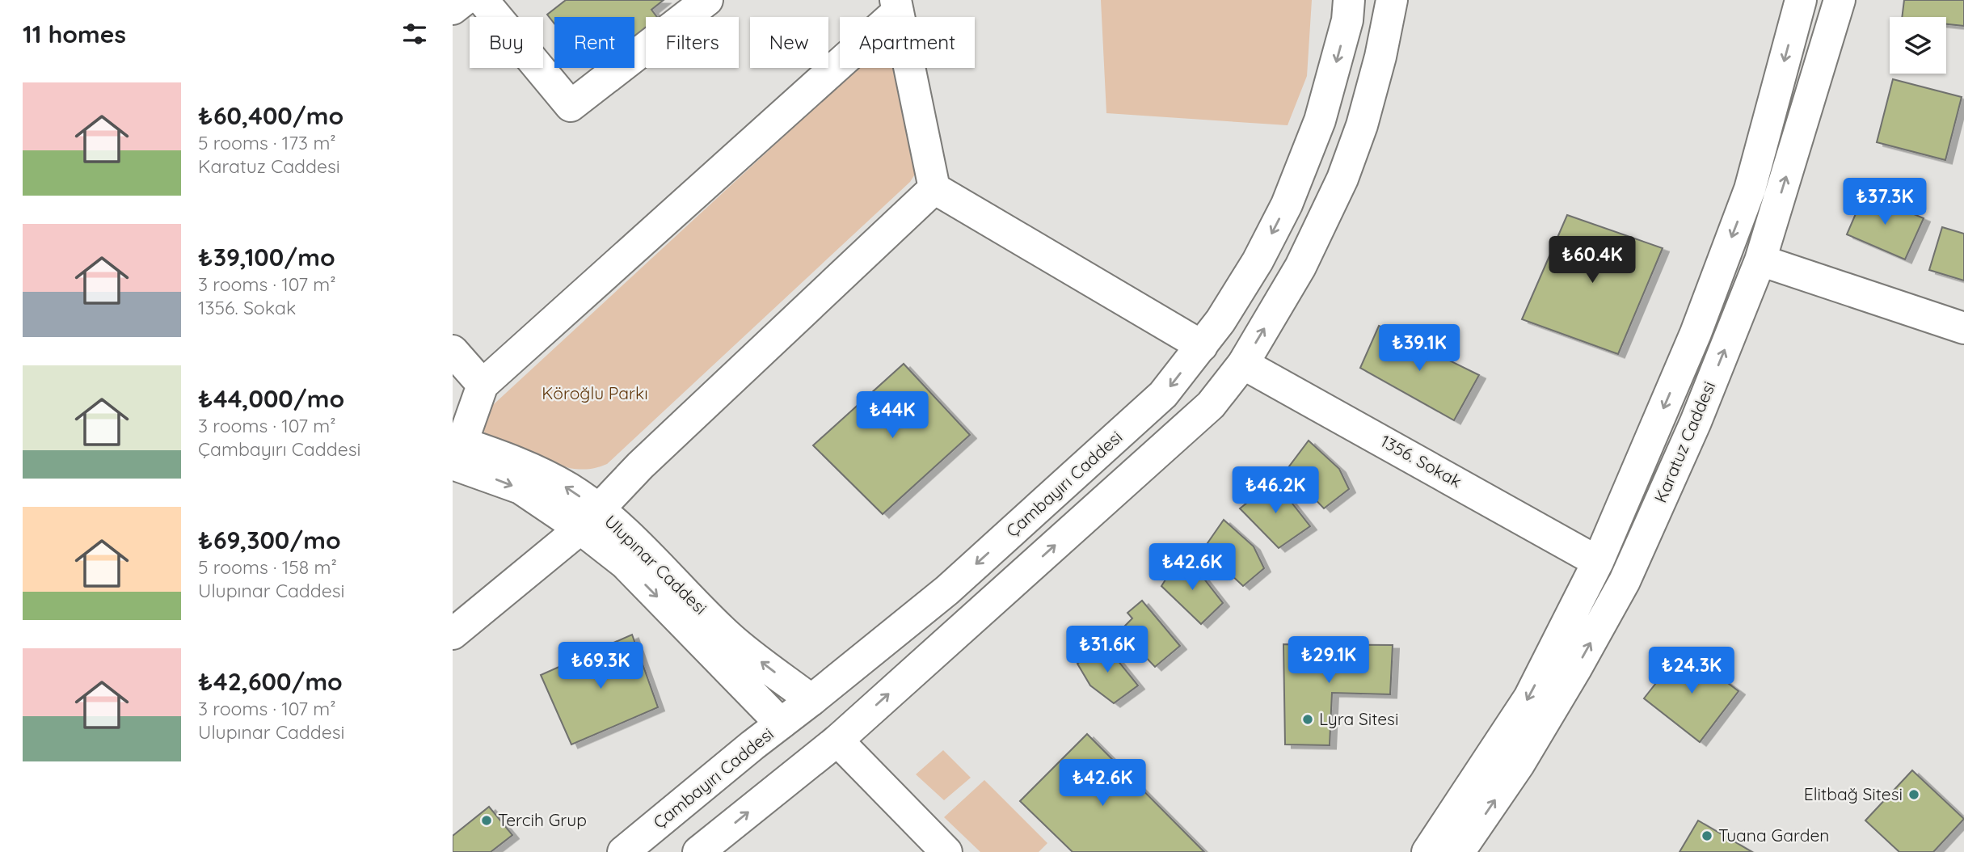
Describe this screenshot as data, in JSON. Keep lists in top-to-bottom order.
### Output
{
  "streets": {
    "street": [
      "Karatuz Caddesi",
      "1356. Sokak",
      "Çambayırı Caddesi",
      "Ulupınar Caddesi"
    ]
  },
  "crossings": [
    ["Karatuz Caddesi", "1356. Sokak"],
    ["Çambayırı Caddesi", "Ulupınar Caddesi"]
  ],
  "parks": ["Köroğlu Parkı"],
  "places": [
    "Lyra Sitesi",
    "Elitbağ Sitesi",
    "Tercih Grup",
    "Tuana Garden"
  ],
  "page": {
    "heading": "11 homes",
    "chip": [
      "Buy",
      "Rent",
      "Filters",
      "New",
      "Apartment"
    ],
    "list": [
      {
        "name": "₺60,400/mo",
        "note": "5 rooms · 173 m² · Karatuz Caddesi"
      },
      {
        "name": "₺39,100/mo",
        "note": "3 rooms · 107 m² · 1356. Sokak"
      },
      {
        "name": "₺44,000/mo",
        "note": "3 rooms · 107 m² · Çambayırı Caddesi"
      },
      {
        "name": "₺69,300/mo",
        "note": "5 rooms · 158 m² · Ulupınar Caddesi"
      },
      {
        "name": "₺42,600/mo",
        "note": "3 rooms · 107 m² · Ulupınar Caddesi"
      }
    ],
    "price": [
      "₺37.3K",
      "₺60.4K",
      "₺39.1K",
      "₺44K",
      "₺46.2K",
      "₺42.6K",
      "₺31.6K",
      "₺29.1K",
      "₺69.3K",
      "₺24.3K",
      "₺42.6K"
    ]
  }
}
